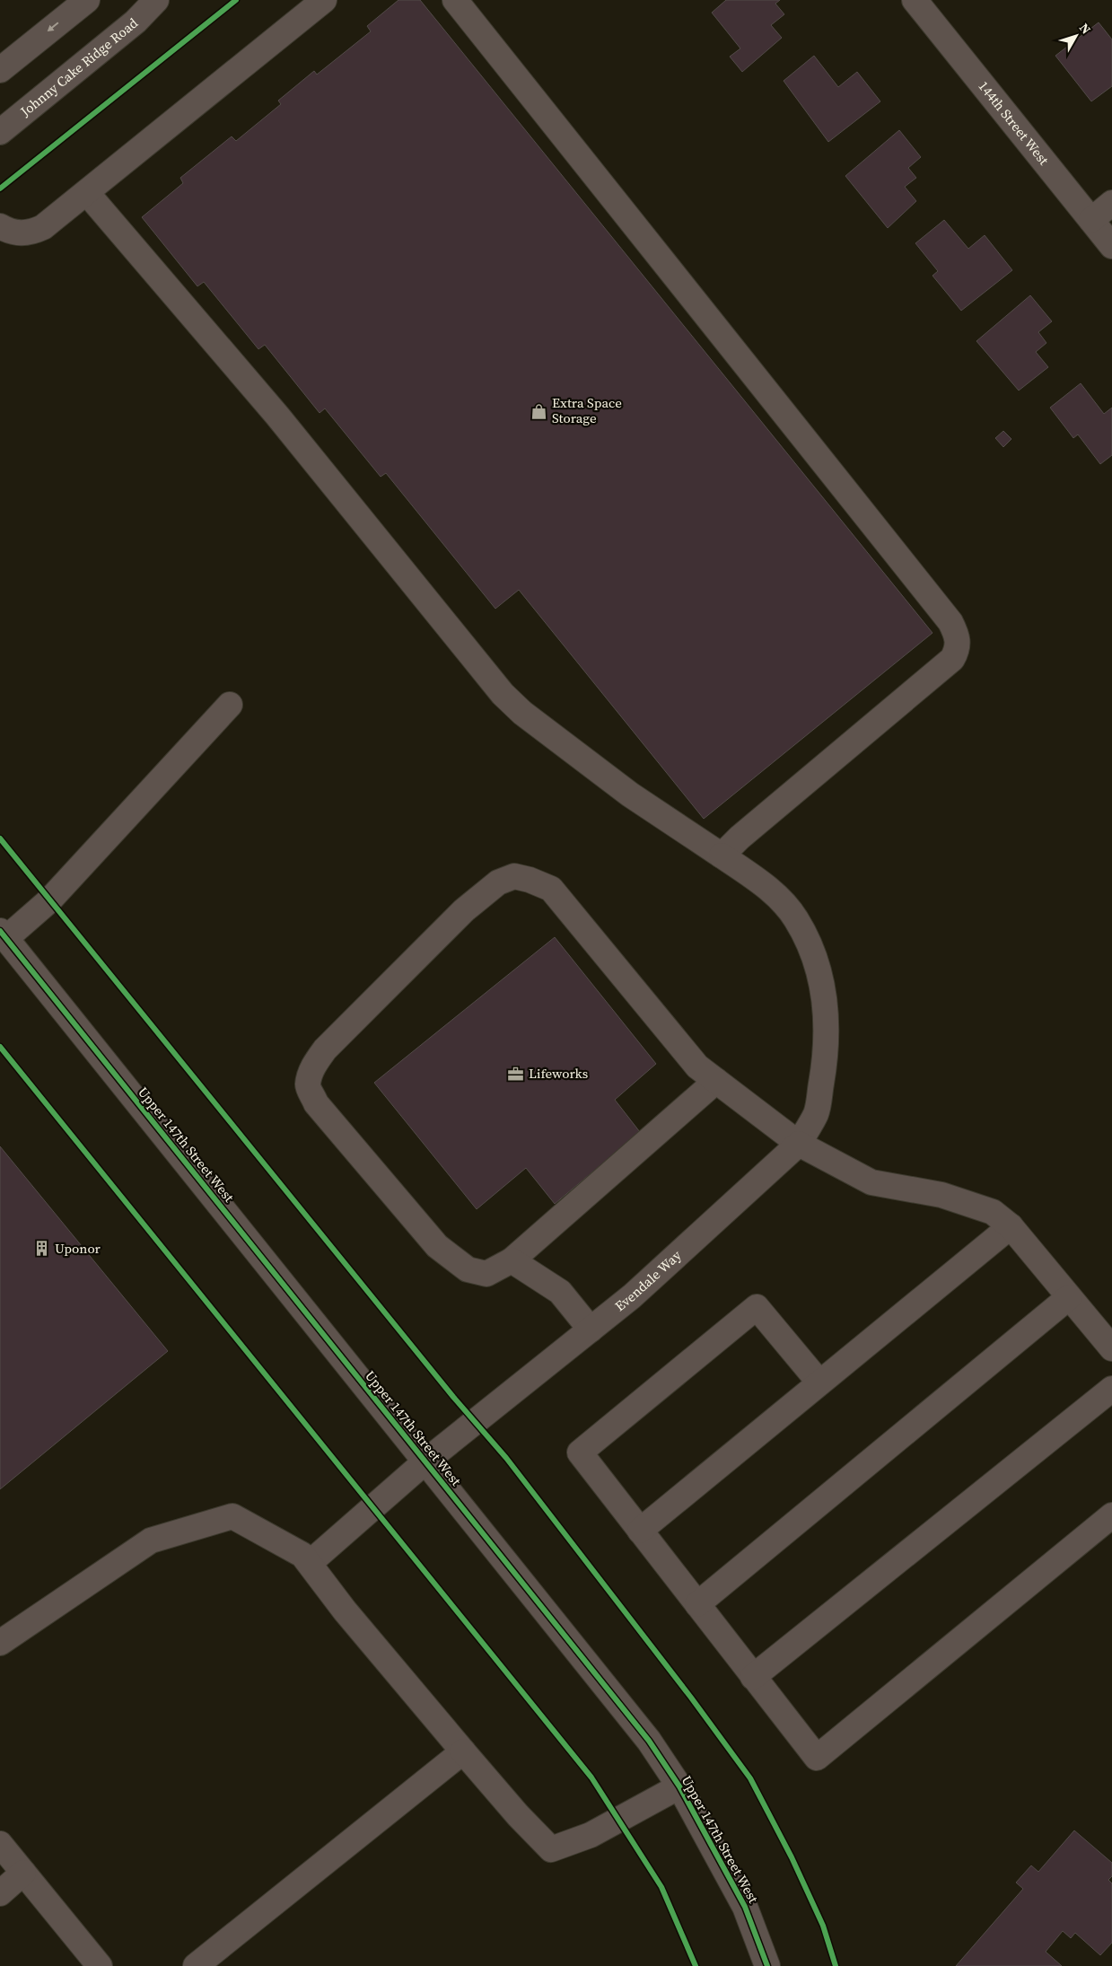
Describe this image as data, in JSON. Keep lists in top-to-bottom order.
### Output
{
  "streets": {
    "street": [
      "Johnny Cake Ridge Road",
      "144th Street West",
      "Upper 147th Street West",
      "Evendale Way"
    ]
  },
  "crossings": [
    ["Upper 147th Street West", "Evendale Way"]
  ],
  "places": {
    "shop": ["Extra Space Storage"],
    "office": ["Lifeworks"],
    "building": ["Uponor"]
  },
  "north": "top right"
}
